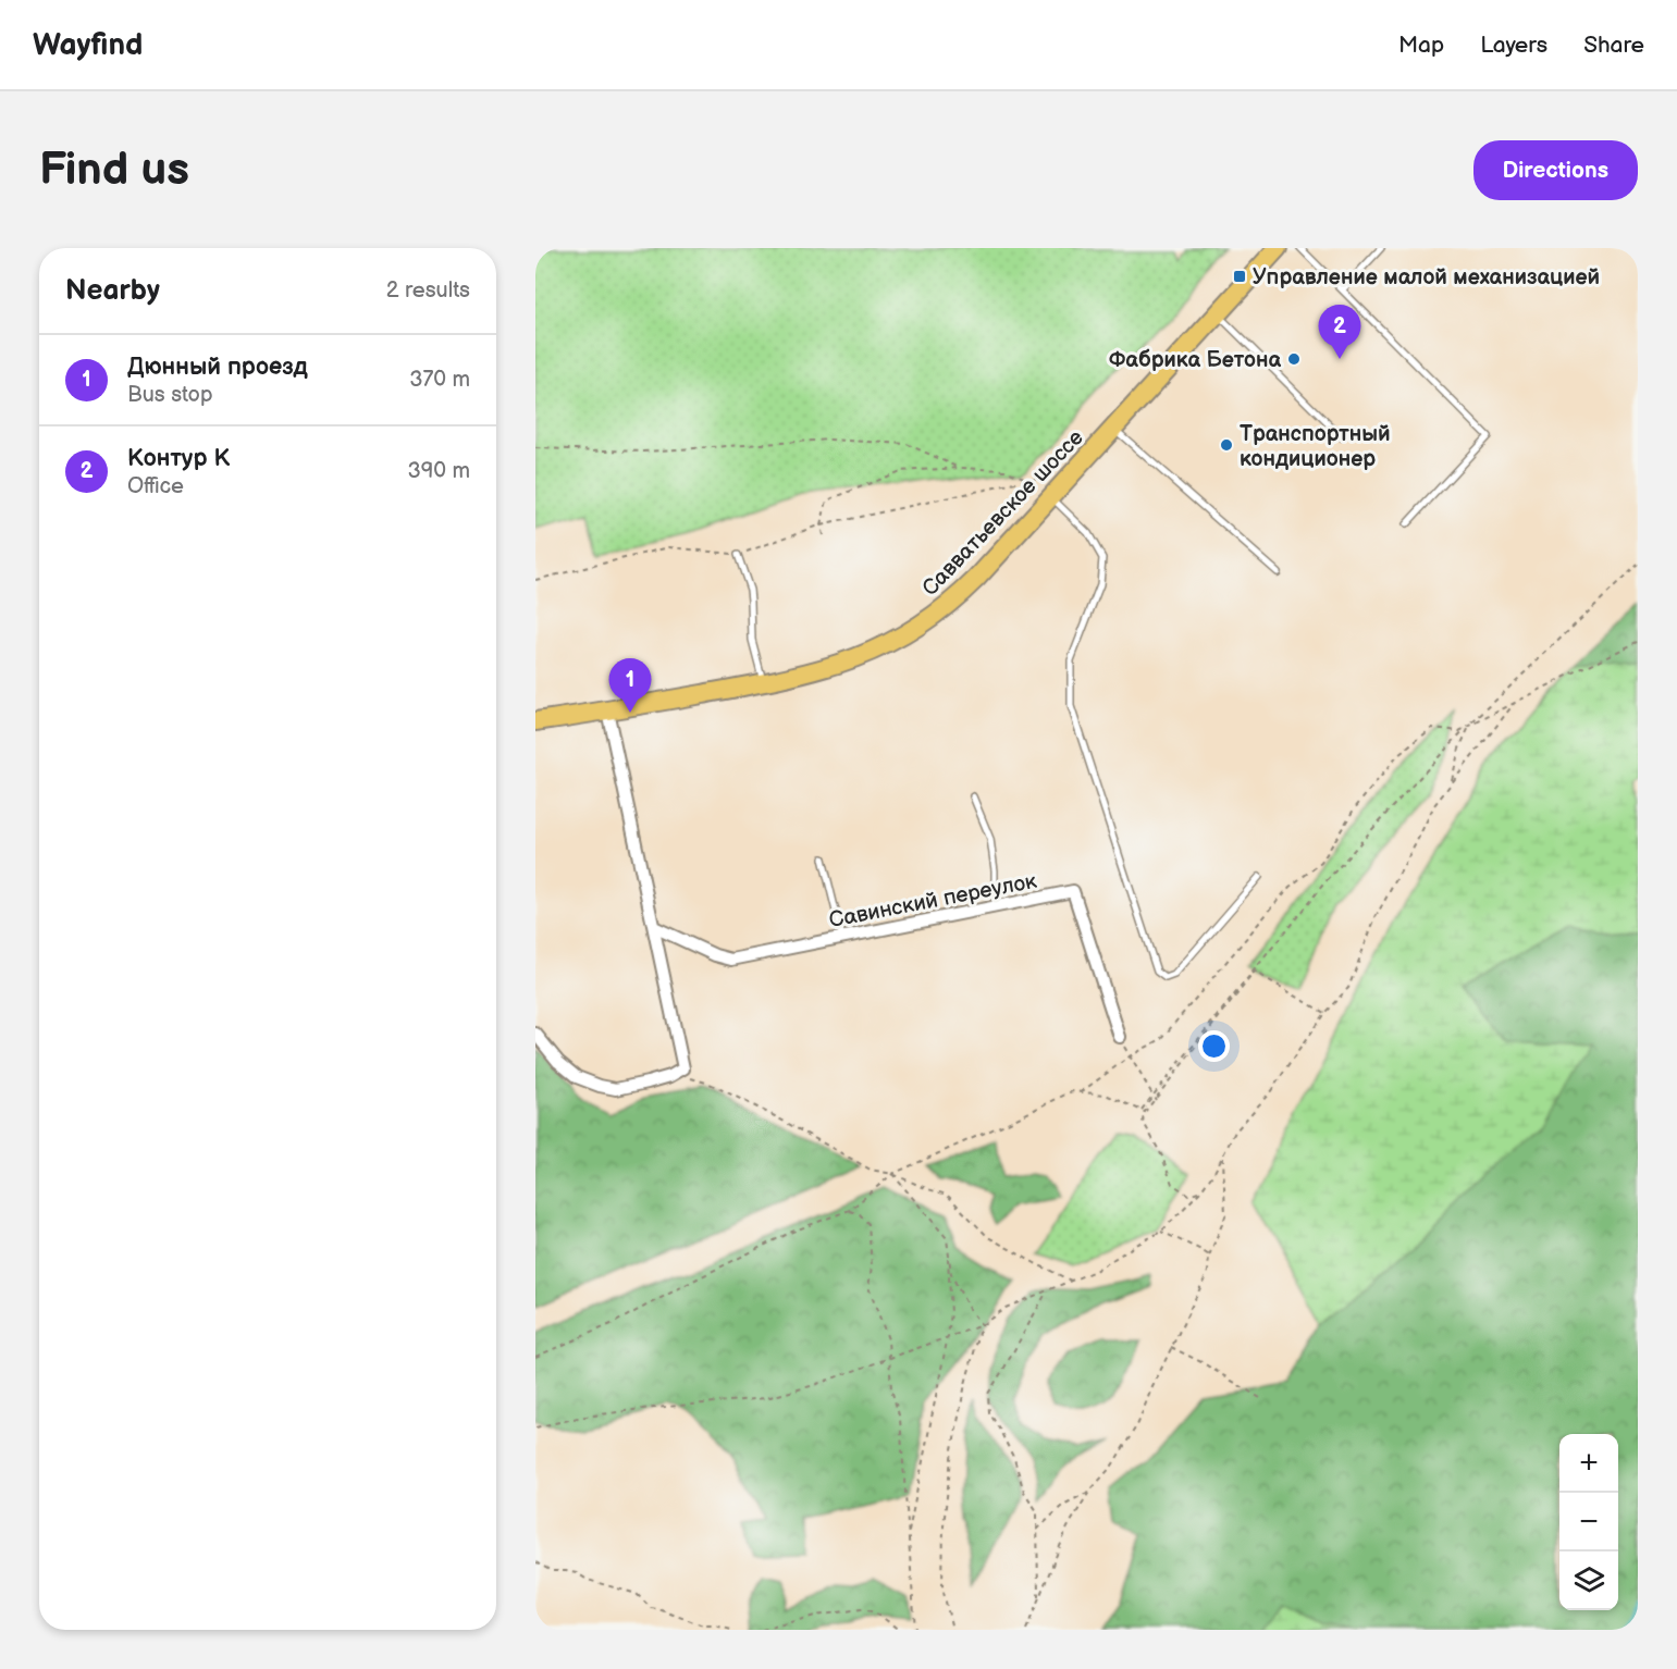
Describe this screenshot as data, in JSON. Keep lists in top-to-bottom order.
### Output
{
  "streets": {
    "main road": ["Савватьевское шоссе"],
    "street": ["Савинский переулок"]
  },
  "places": {
    "transit": ["Управление малой механизацией"],
    "other": ["Фабрика Бетона", "Транспортный кондиционер"]
  },
  "page": {
    "header": "Wayfind",
    "nav": ["Map", "Layers", "Share"],
    "buttons": "Directions",
    "title": "Find us",
    "heading": ["Nearby", "2 results"],
    "pins": ["2", "1"],
    "list": [
      {
        "mark": "1",
        "name": "Дюнный проезд",
        "note": "Bus stop",
        "value": "370 m"
      },
      {
        "mark": "2",
        "name": "Контур К",
        "note": "Office",
        "value": "390 m"
      }
    ],
    "map_buttons": ["+", "−"]
  }
}
